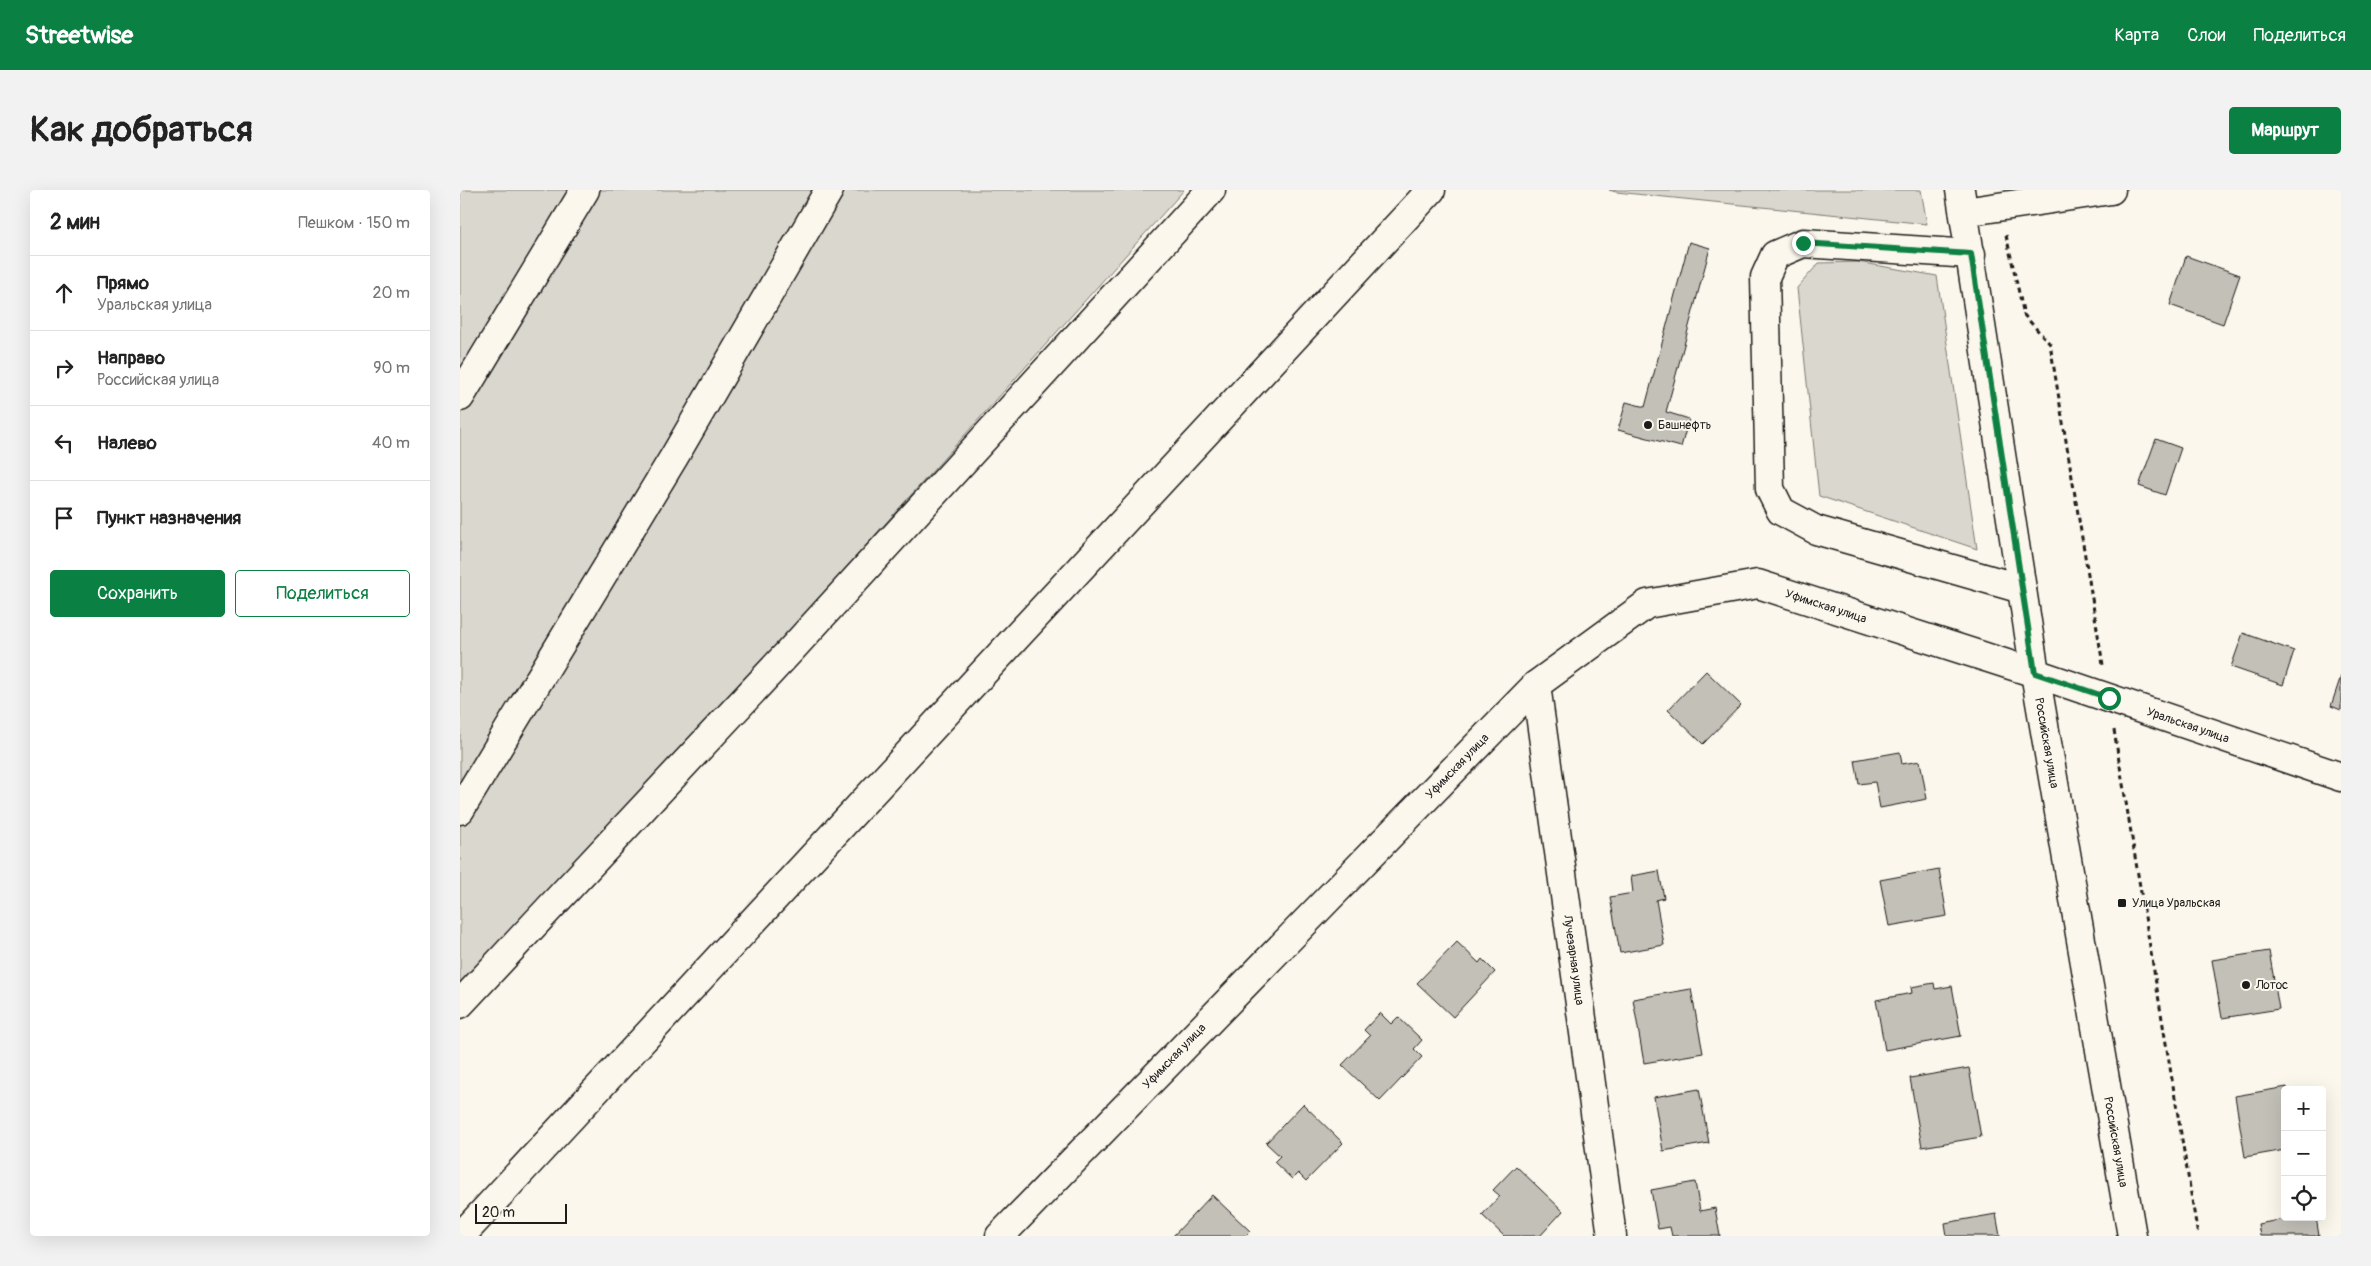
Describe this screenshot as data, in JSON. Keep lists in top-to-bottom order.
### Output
{
  "streets": {
    "main road": [
      "Уфимская улица",
      "Уральская улица",
      "Российская улица",
      "Лучезарная улица"
    ]
  },
  "crossings": [
    ["Уфимская улица", "Уральская улица"],
    ["Уфимская улица", "Российская улица"],
    ["Уфимская улица", "Лучезарная улица"],
    ["Уральская улица", "Российская улица"]
  ],
  "places": {
    "other": ["Башнефть", "Лотос"],
    "transit": ["Улица Уральская"]
  },
  "scale_bar": "20 m",
  "page": {
    "header": "Streetwise",
    "nav": ["Карта", "Слои", "Поделиться"],
    "buttons": [
      "Маршрут",
      ["Сохранить", "Поделиться"]
    ],
    "title": "Как добраться",
    "heading": ["2 мин", "Пешком · 150 m"],
    "list": [
      ["Прямо", "Уральская улица", "20 m"],
      ["Направо", "Российская улица", "90 m"],
      ["Налево", "40 m"],
      "Пункт назначения"
    ],
    "map_buttons": ["+", "−"],
    "scale": "20 m"
  }
}
